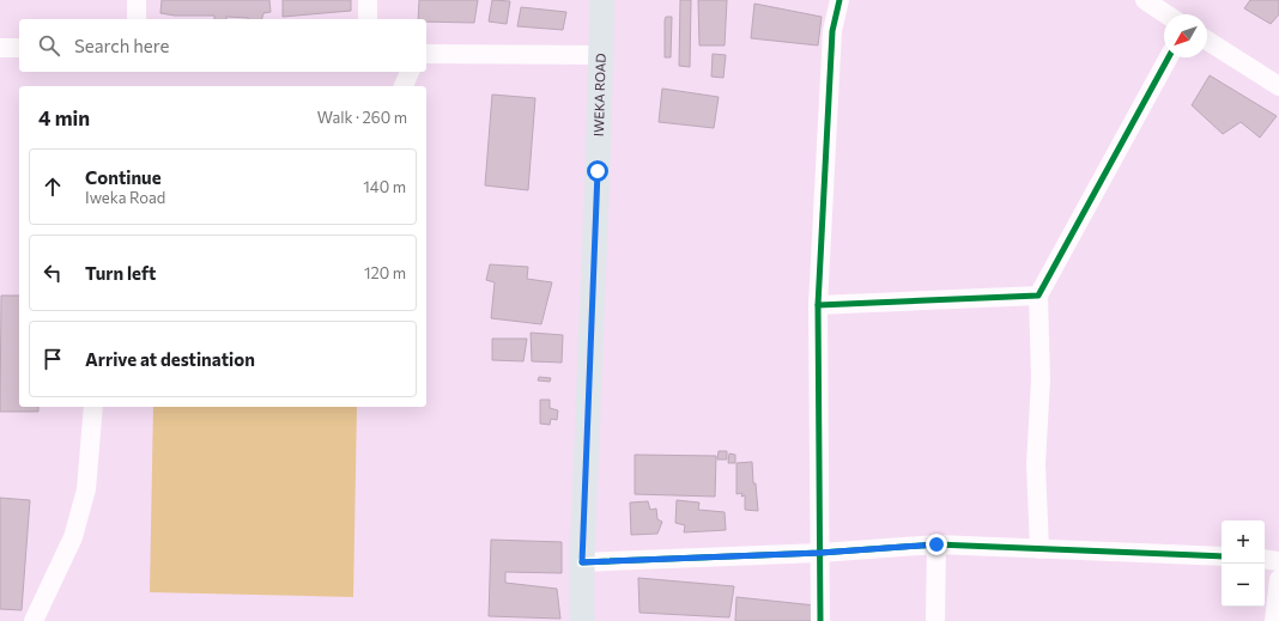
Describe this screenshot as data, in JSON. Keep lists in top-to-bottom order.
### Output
{
  "streets": {
    "main road": ["IWEKA ROAD"]
  },
  "north": "bottom left",
  "page": {
    "search": "Search here",
    "heading": ["4 min", "Walk · 260 m"],
    "list": [
      ["Continue", "Iweka Road", "140 m"],
      ["Turn left", "120 m"],
      "Arrive at destination"
    ],
    "map_buttons": ["+", "−"]
  }
}
